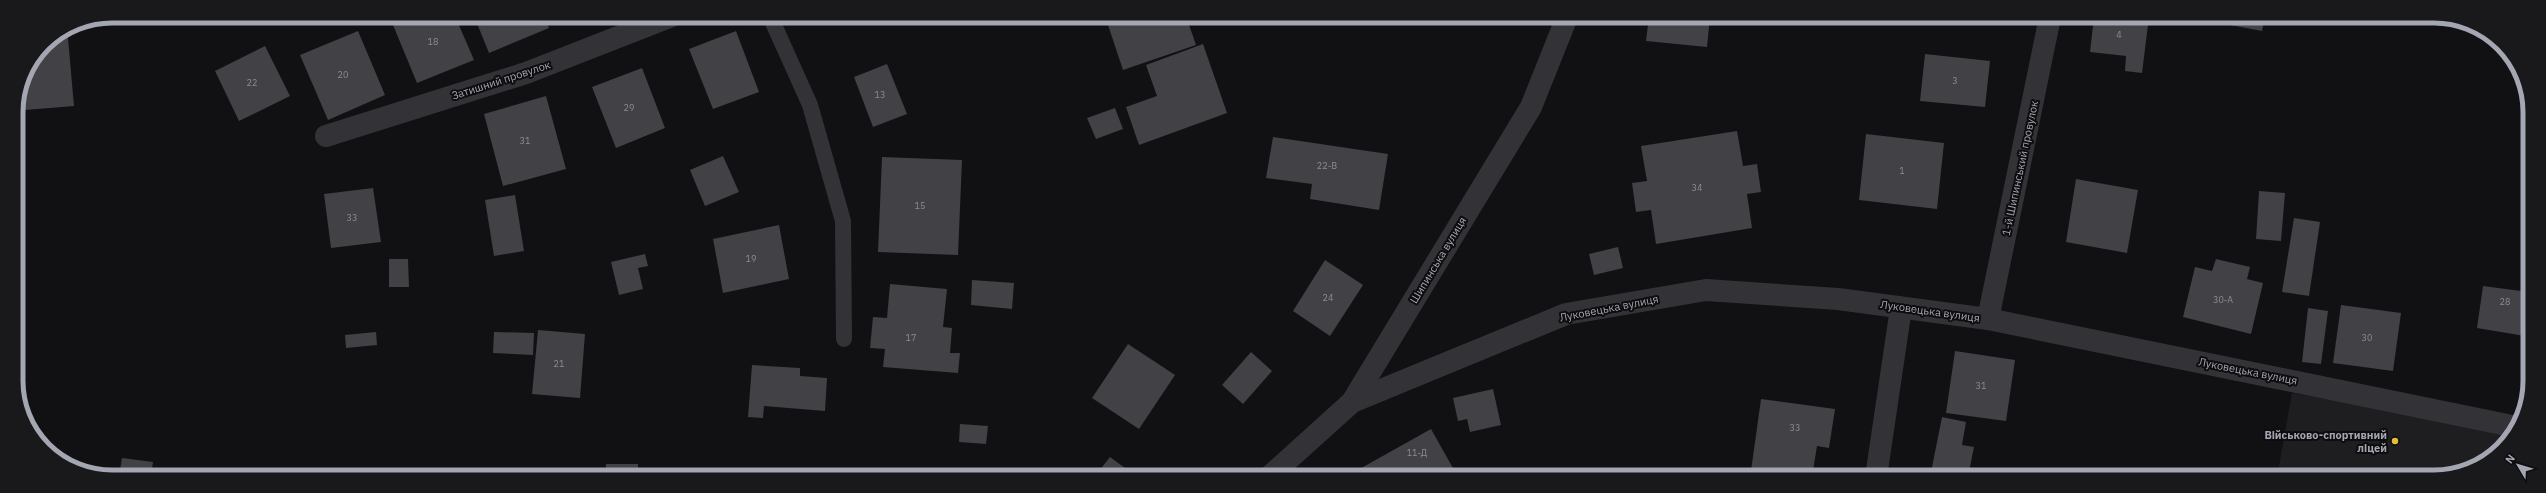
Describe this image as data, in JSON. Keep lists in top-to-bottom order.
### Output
{
  "streets": {
    "street": [
      "Затишний провулок",
      "1-й Шипинський провулок",
      "Шипинська вулиця",
      "Луковецька вулиця"
    ]
  },
  "crossings": [
    ["1-й Шипинський провулок", "Луковецька вулиця"],
    ["Шипинська вулиця", "Луковецька вулиця"]
  ],
  "places": ["Військово-спортивний ліцей"],
  "house_numbers": [
    "4",
    "18",
    "20",
    "3",
    "22",
    "13",
    "29",
    "31",
    "22-В",
    "1",
    "34",
    "15",
    "33",
    "19",
    "24",
    "30-А",
    "28",
    "17",
    "30",
    "21",
    "31",
    "33",
    "11-Д"
  ],
  "north": "top left"
}
